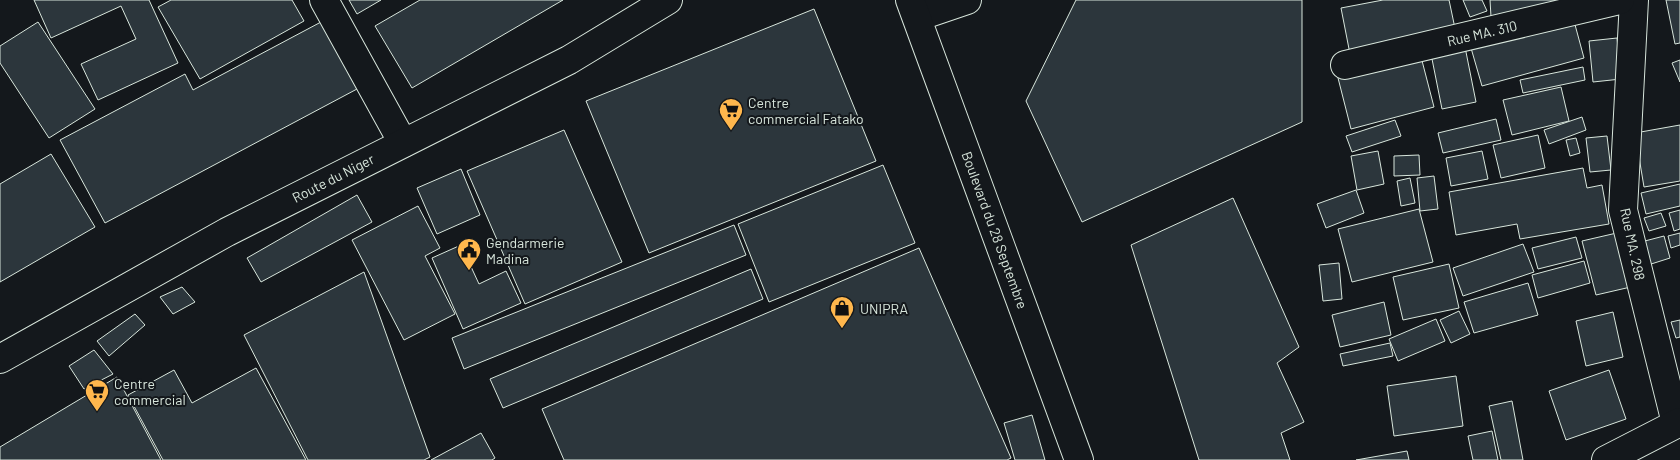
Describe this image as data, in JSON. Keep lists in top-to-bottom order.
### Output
{
  "streets": {
    "main road": [
      "Rue MA. 310",
      "Route du Niger",
      "Boulevard du 28 Septembre",
      "Rue MA. 298"
    ]
  },
  "places": {
    "supermarket": ["Centre commercial Fatako", "Centre commercial"],
    "public building": ["Gendarmerie Madina"],
    "shop": ["UNIPRA"]
  }
}
